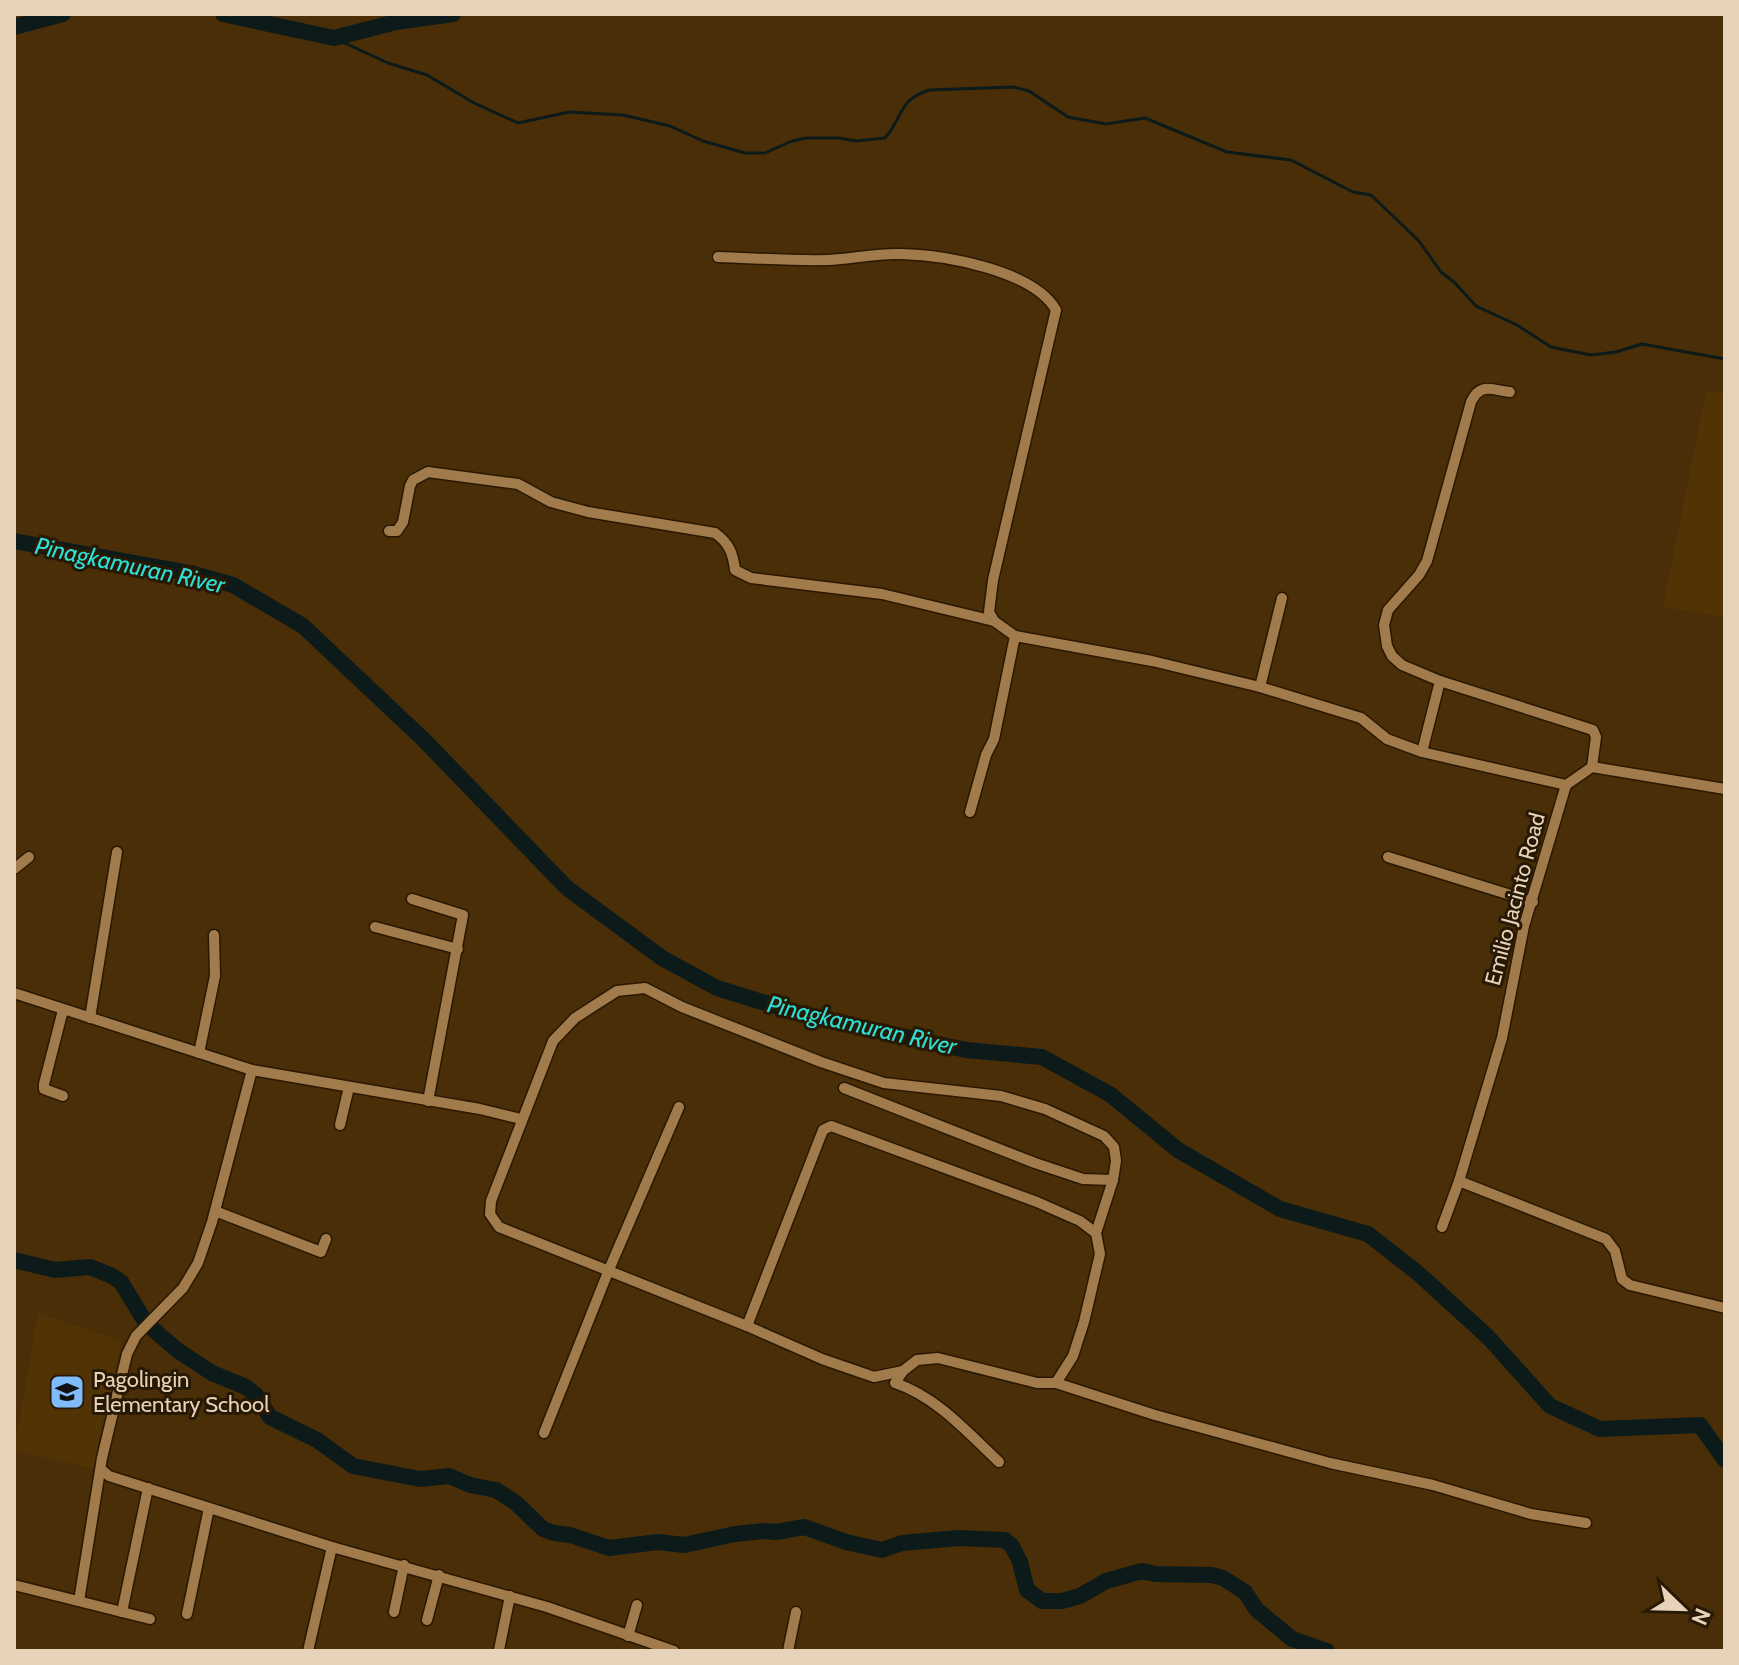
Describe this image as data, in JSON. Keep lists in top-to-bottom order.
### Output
{
  "streets": {
    "street": ["Emilio Jacinto Road"]
  },
  "water": ["Pinagkamuran River"],
  "places": {
    "school or university": ["Pagolingin Elementary School"]
  },
  "north": "bottom right"
}
